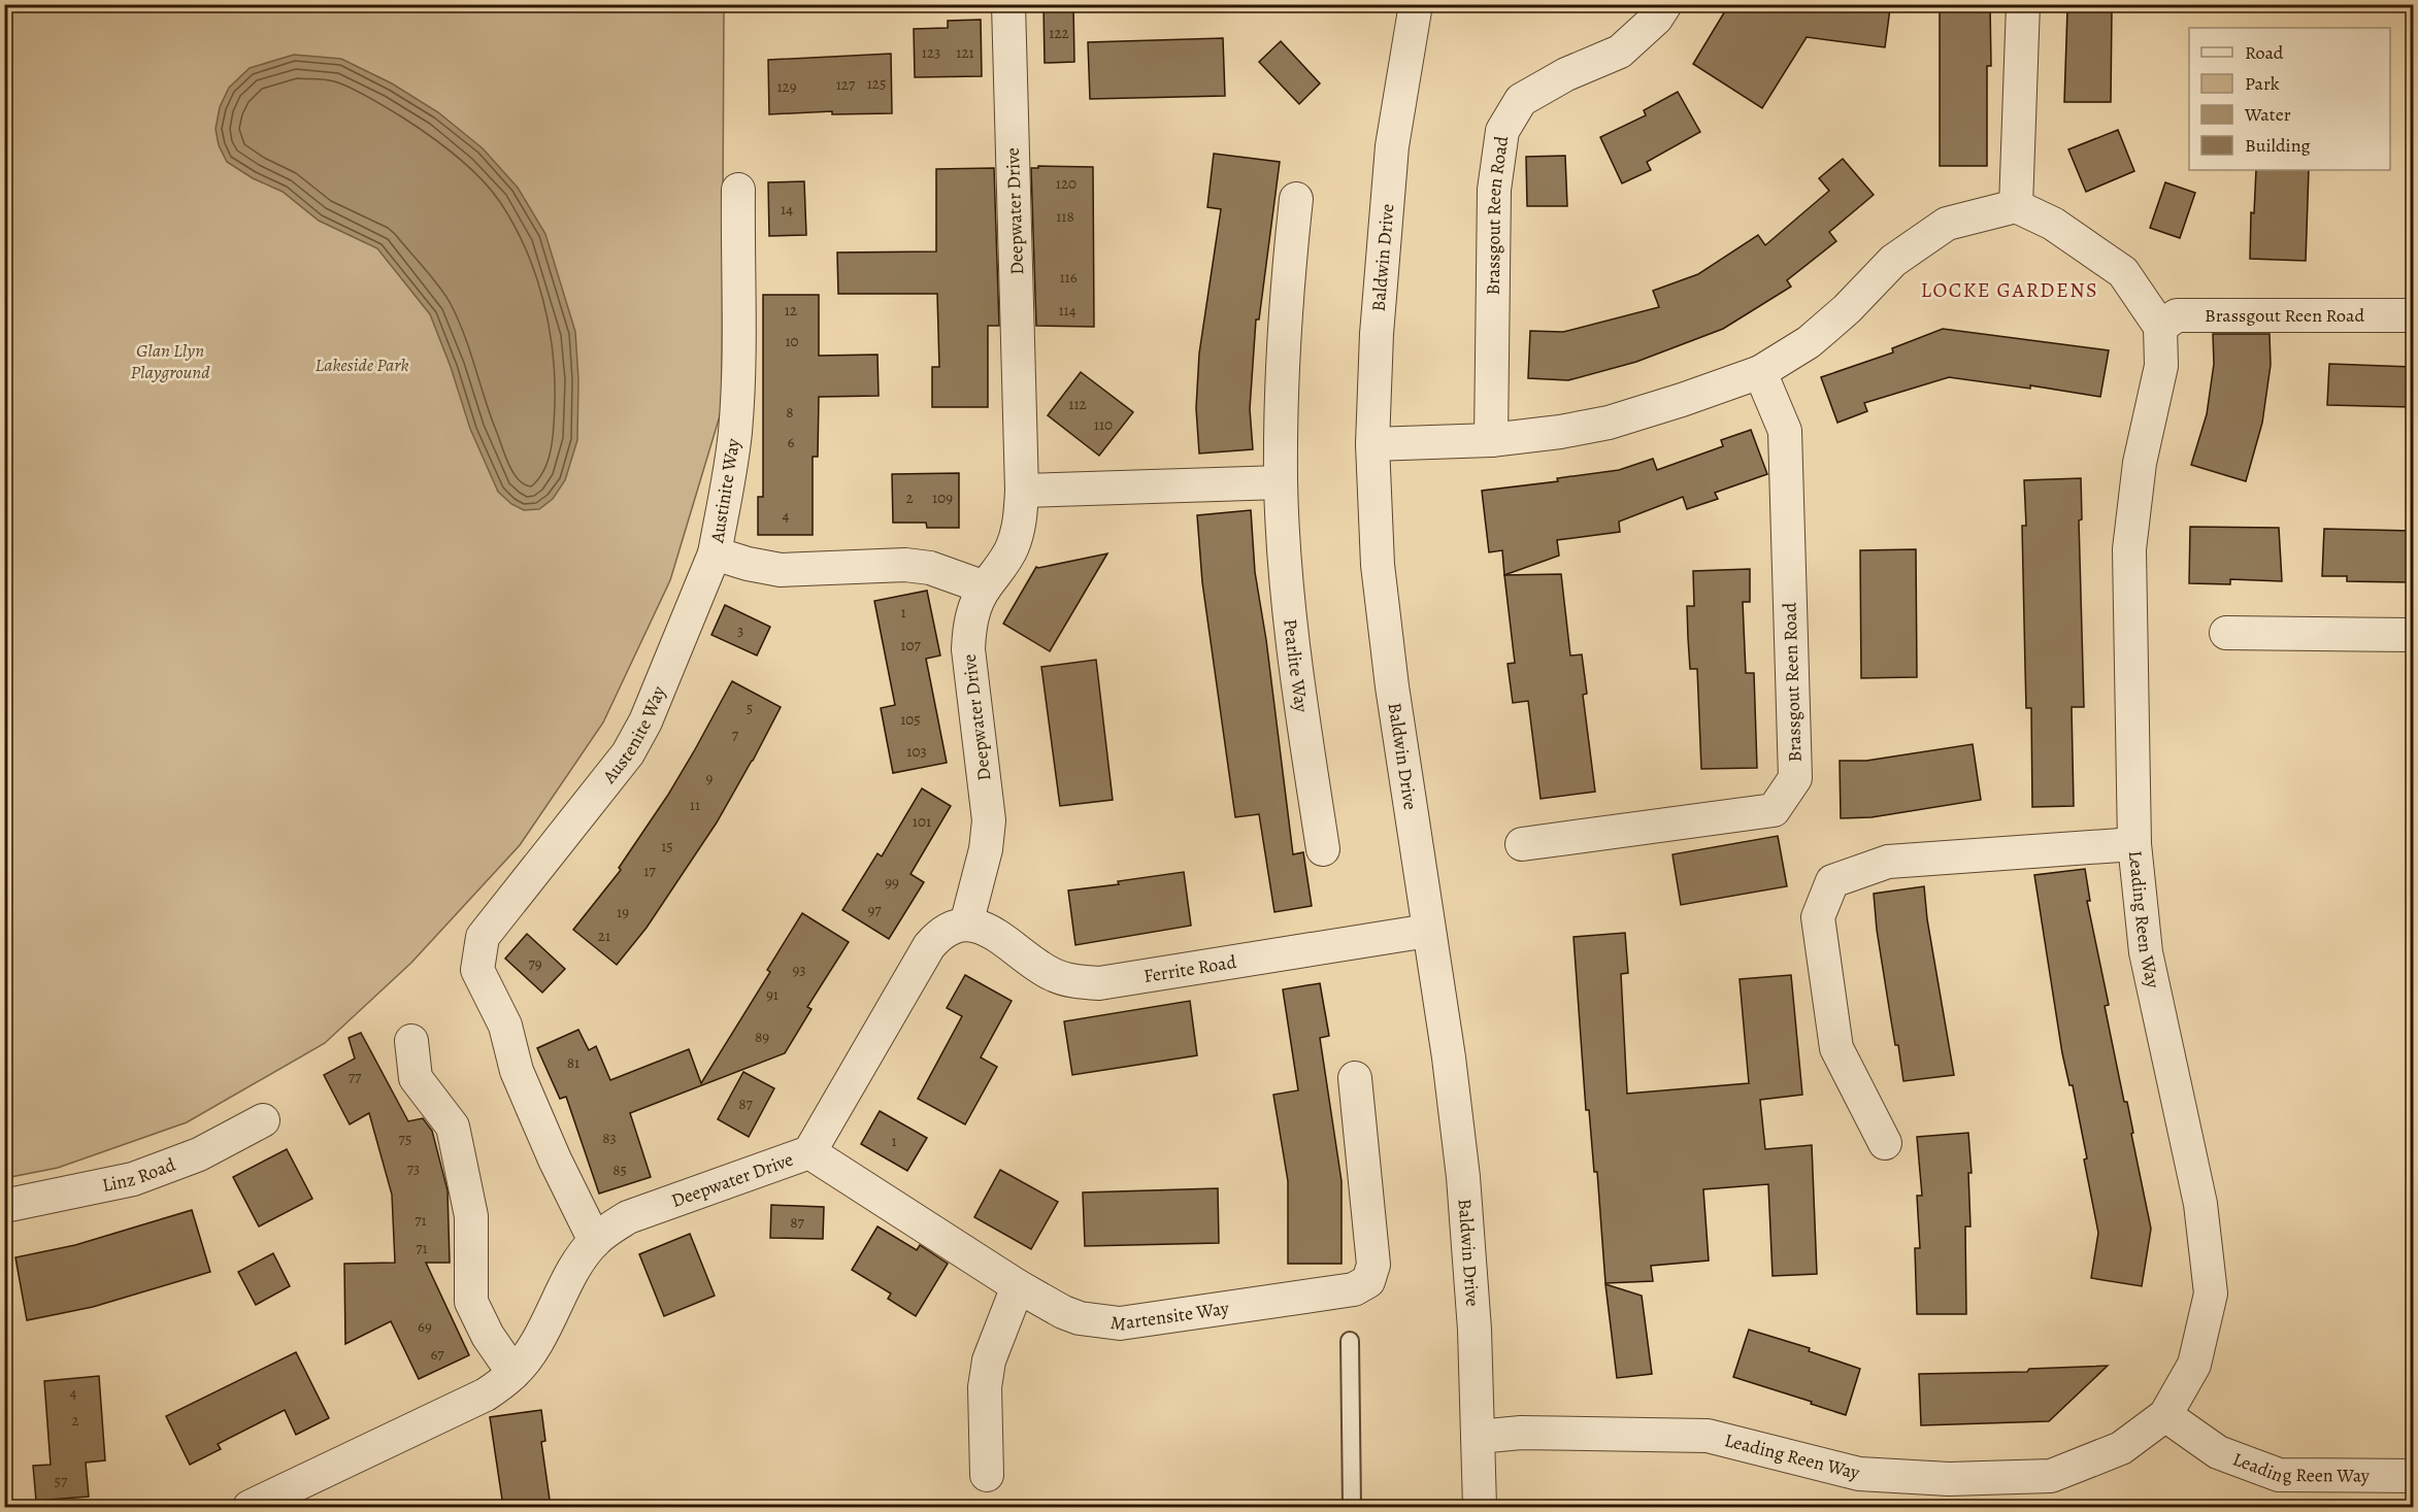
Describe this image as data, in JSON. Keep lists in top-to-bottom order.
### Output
{
  "streets": {
    "street": [
      "Deepwater Drive",
      "Brassgout Reen Road",
      "Baldwin Drive",
      "Austinite Way",
      "Pearlite Way",
      "Austenite Way",
      "Leading Reen Way",
      "Ferrite Road",
      "Linz Road",
      "Martensite Way"
    ]
  },
  "crossings": [
    ["Deepwater Drive", "Austinite Way"],
    ["Deepwater Drive", "Austenite Way"],
    ["Deepwater Drive", "Ferrite Road"],
    ["Deepwater Drive", "Martensite Way"],
    ["Baldwin Drive", "Leading Reen Way"],
    ["Baldwin Drive", "Ferrite Road"],
    ["Austinite Way", "Austenite Way"]
  ],
  "districts": ["LOCKE GARDENS"],
  "parks": ["Glan Llyn Playground", "Lakeside Park"],
  "house_numbers": [
    "122",
    "123",
    "121",
    "125",
    "127",
    "129",
    "120",
    "14",
    "118",
    "116",
    "12",
    "114",
    "10",
    "112",
    "8",
    "110",
    "6",
    "2",
    "109",
    "4",
    "1",
    "3",
    "107",
    "5",
    "105",
    "7",
    "103",
    "9",
    "11",
    "101",
    "15",
    "17",
    "99",
    "97",
    "19",
    "21",
    "79",
    "93",
    "91",
    "89",
    "81",
    "77",
    "87",
    "83",
    "75",
    "1",
    "73",
    "85",
    "71",
    "87",
    "71",
    "69",
    "67",
    "4",
    "2",
    "57"
  ],
  "legend": [
    "Road",
    "Park",
    "Water",
    "Building"
  ]
}
